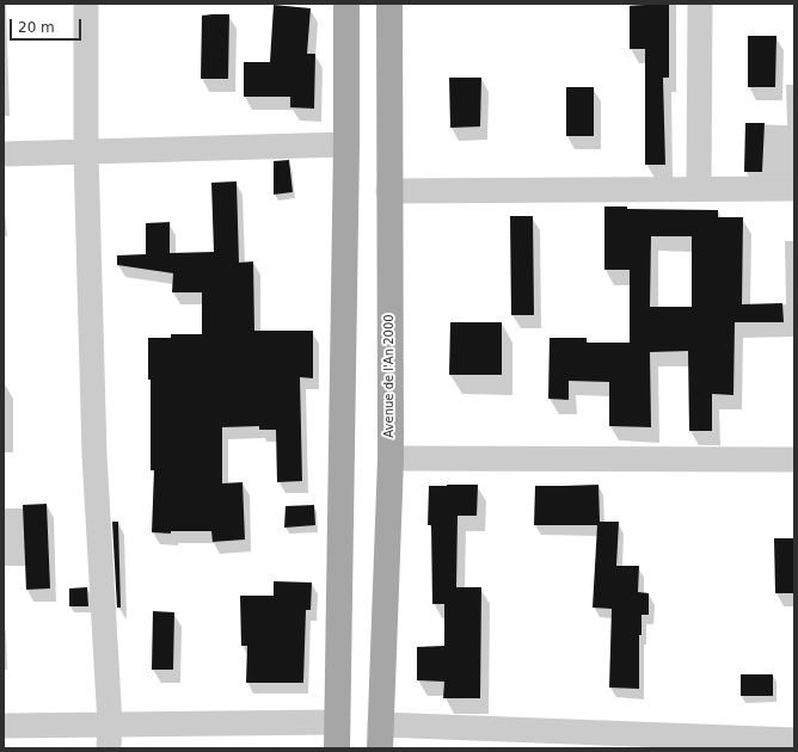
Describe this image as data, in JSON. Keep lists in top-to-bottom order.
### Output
{
  "streets": {
    "main road": ["Avenue de l'An 2000"]
  },
  "scale_bar": "20 m"
}
